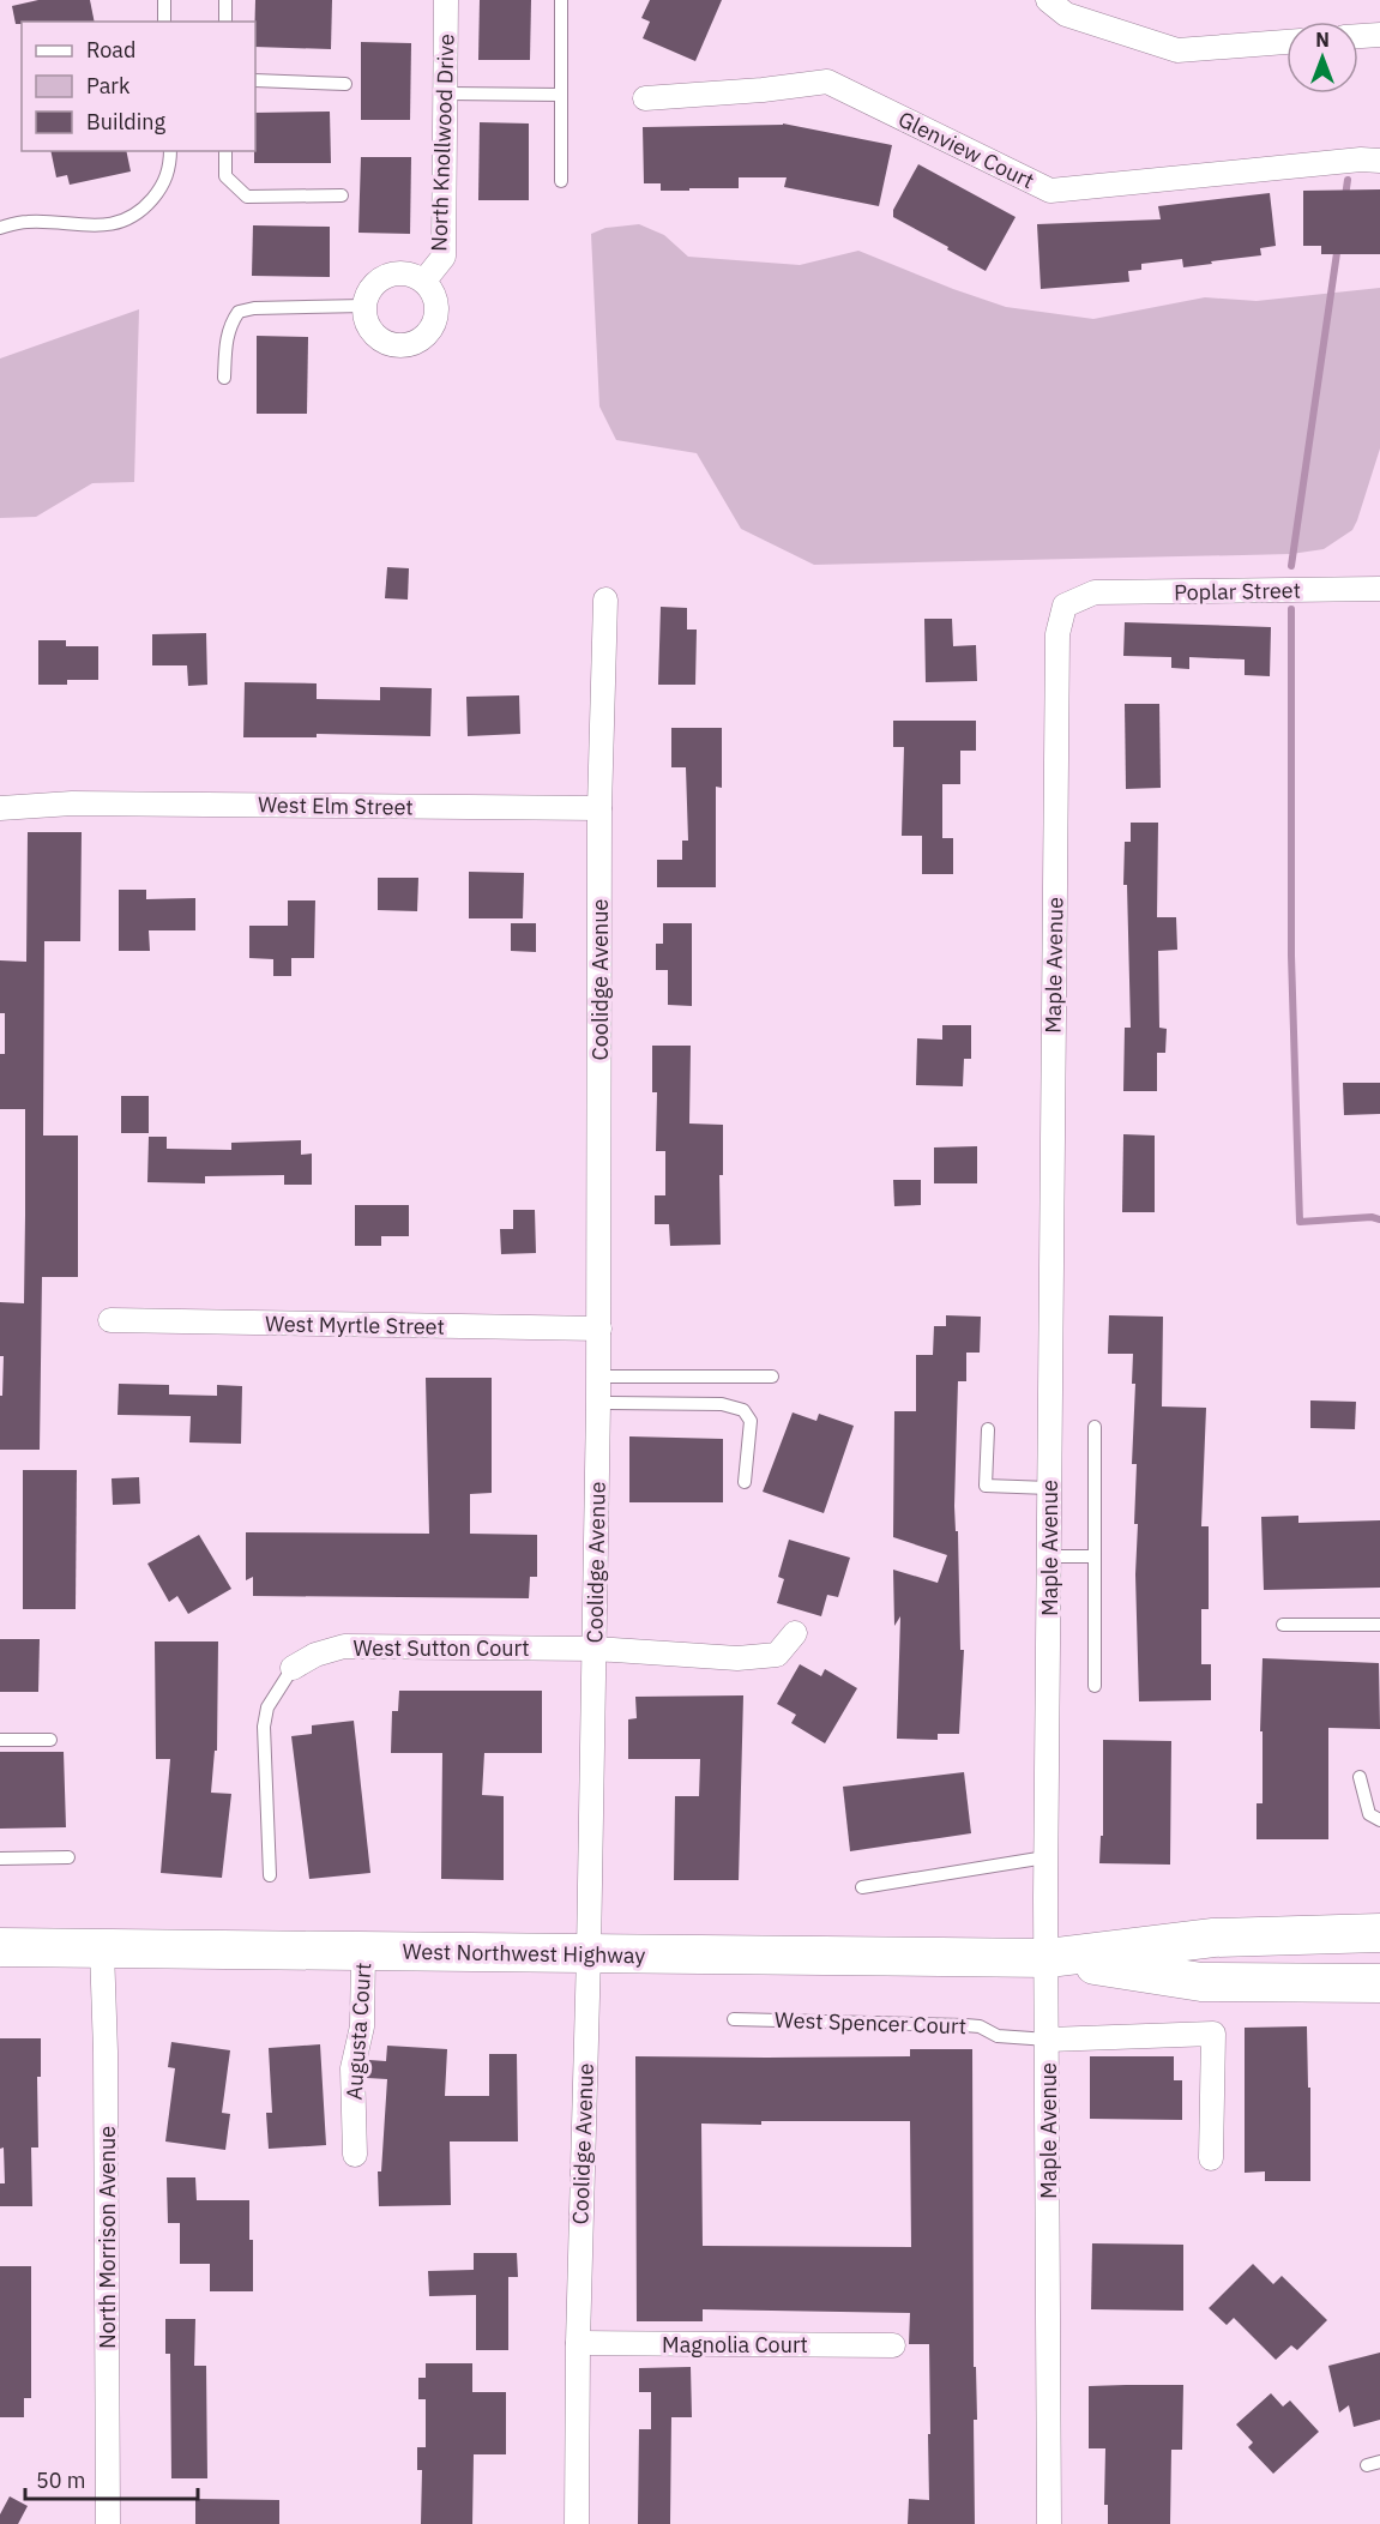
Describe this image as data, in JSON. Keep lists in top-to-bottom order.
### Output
{
  "streets": {
    "main road": ["West Northwest Highway"],
    "street": [
      "North Knollwood Drive",
      "Glenview Court",
      "Poplar Street",
      "West Elm Street",
      "Maple Avenue",
      "Coolidge Avenue",
      "West Myrtle Street",
      "West Sutton Court",
      "Augusta Court",
      "North Morrison Avenue",
      "Magnolia Court"
    ],
    "lane": ["West Spencer Court"]
  },
  "crossings": [
    ["Poplar Street", "Maple Avenue"],
    ["West Elm Street", "Coolidge Avenue"],
    ["Maple Avenue", "West Northwest Highway"],
    ["Maple Avenue", "West Spencer Court"],
    ["Coolidge Avenue", "West Myrtle Street"],
    ["Coolidge Avenue", "West Sutton Court"],
    ["Coolidge Avenue", "West Northwest Highway"],
    ["Coolidge Avenue", "Magnolia Court"],
    ["West Northwest Highway", "Augusta Court"],
    ["West Northwest Highway", "North Morrison Avenue"]
  ],
  "legend": ["Road", "Park", "Building"],
  "scale_bar": "50 m",
  "north": "top"
}
